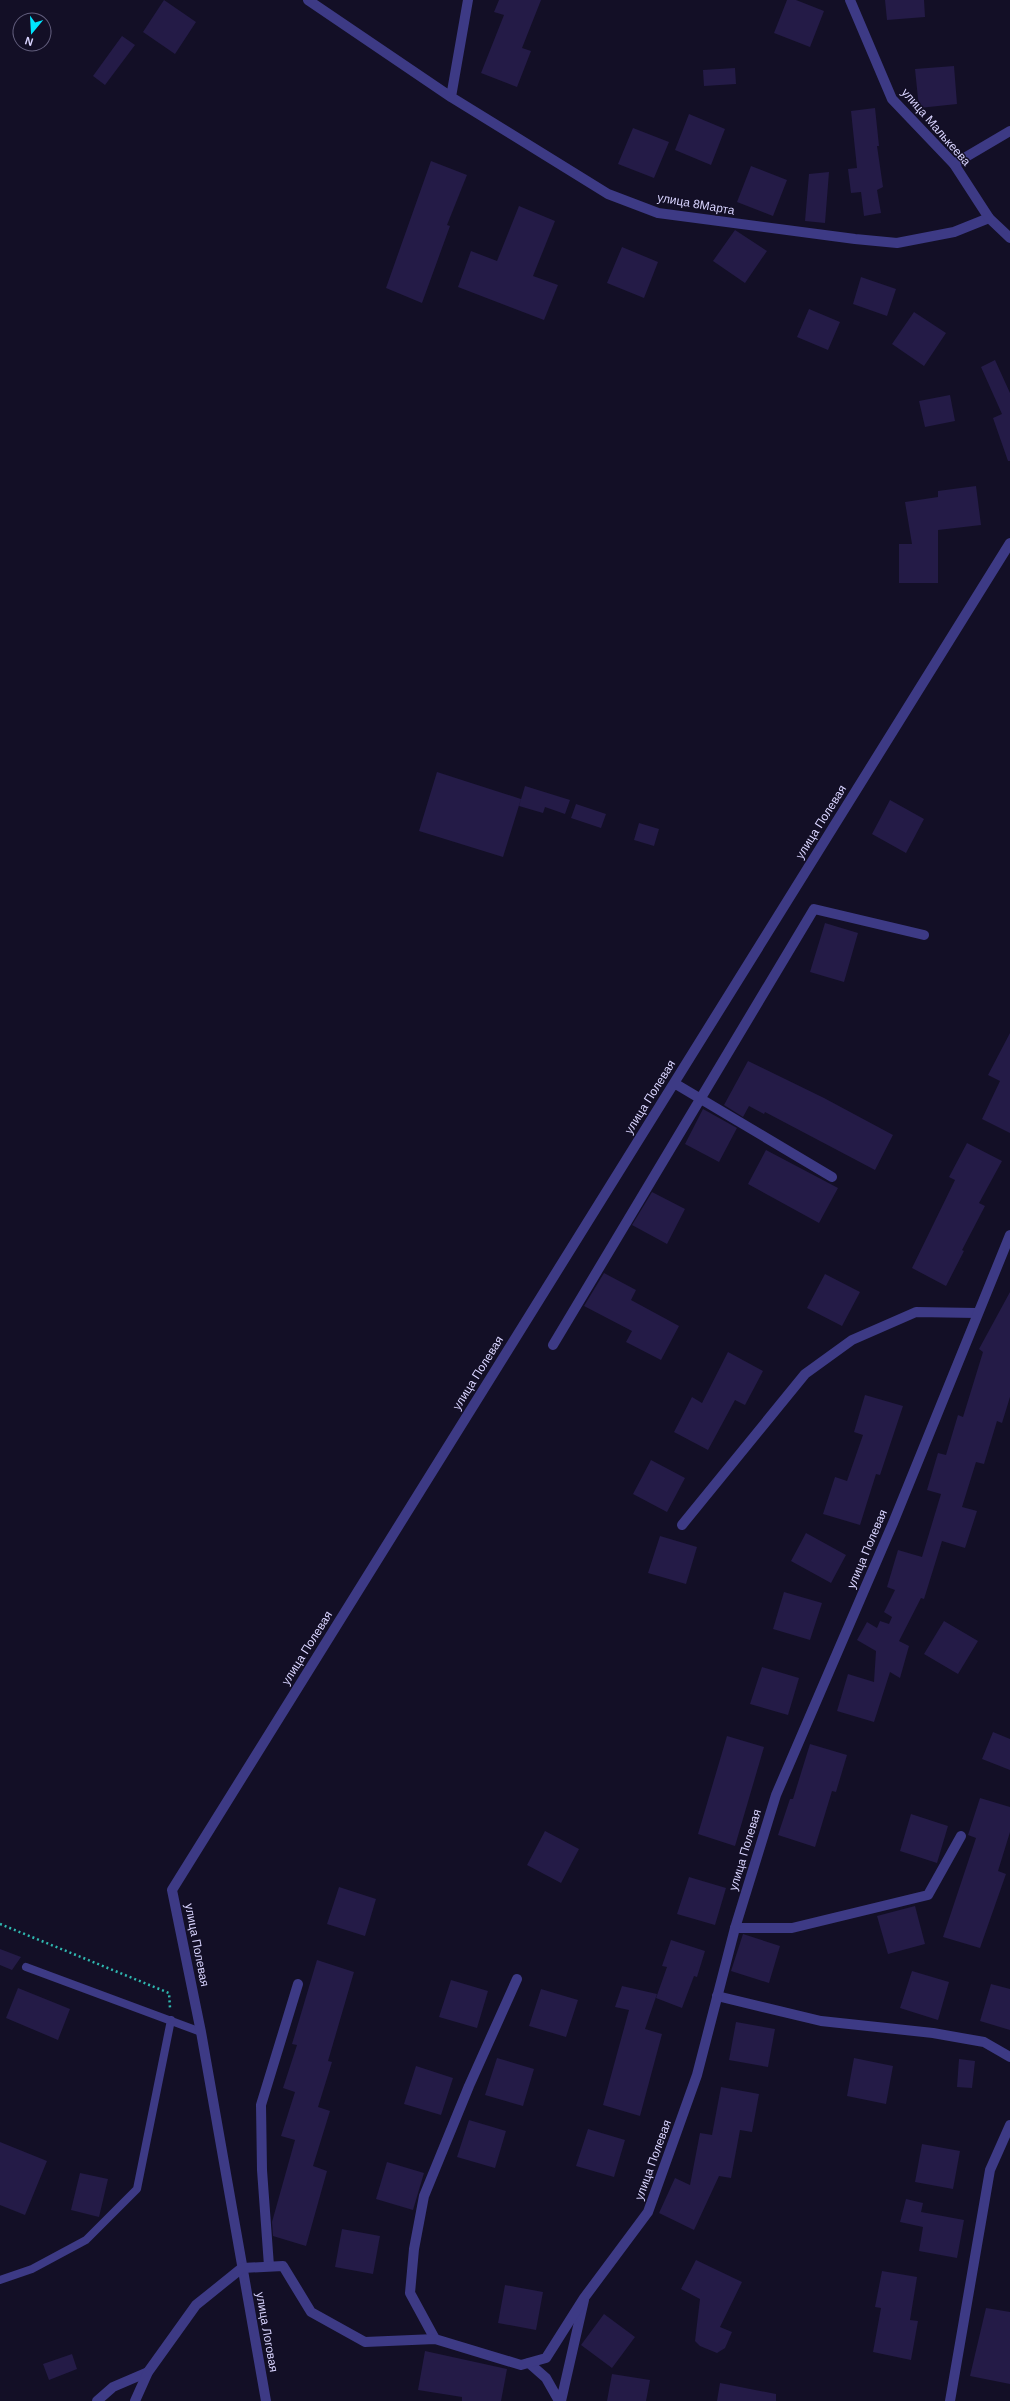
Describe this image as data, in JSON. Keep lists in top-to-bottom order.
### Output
{
  "streets": {
    "street": [
      "улица Малькеева",
      "улица 8Марта",
      "улица Полевая",
      "улица Логовая"
    ]
  },
  "crossings": [
    ["улица Малькеева", "улица 8Марта"],
    ["улица Полевая", "улица Логовая"]
  ],
  "north": "bottom"
}
